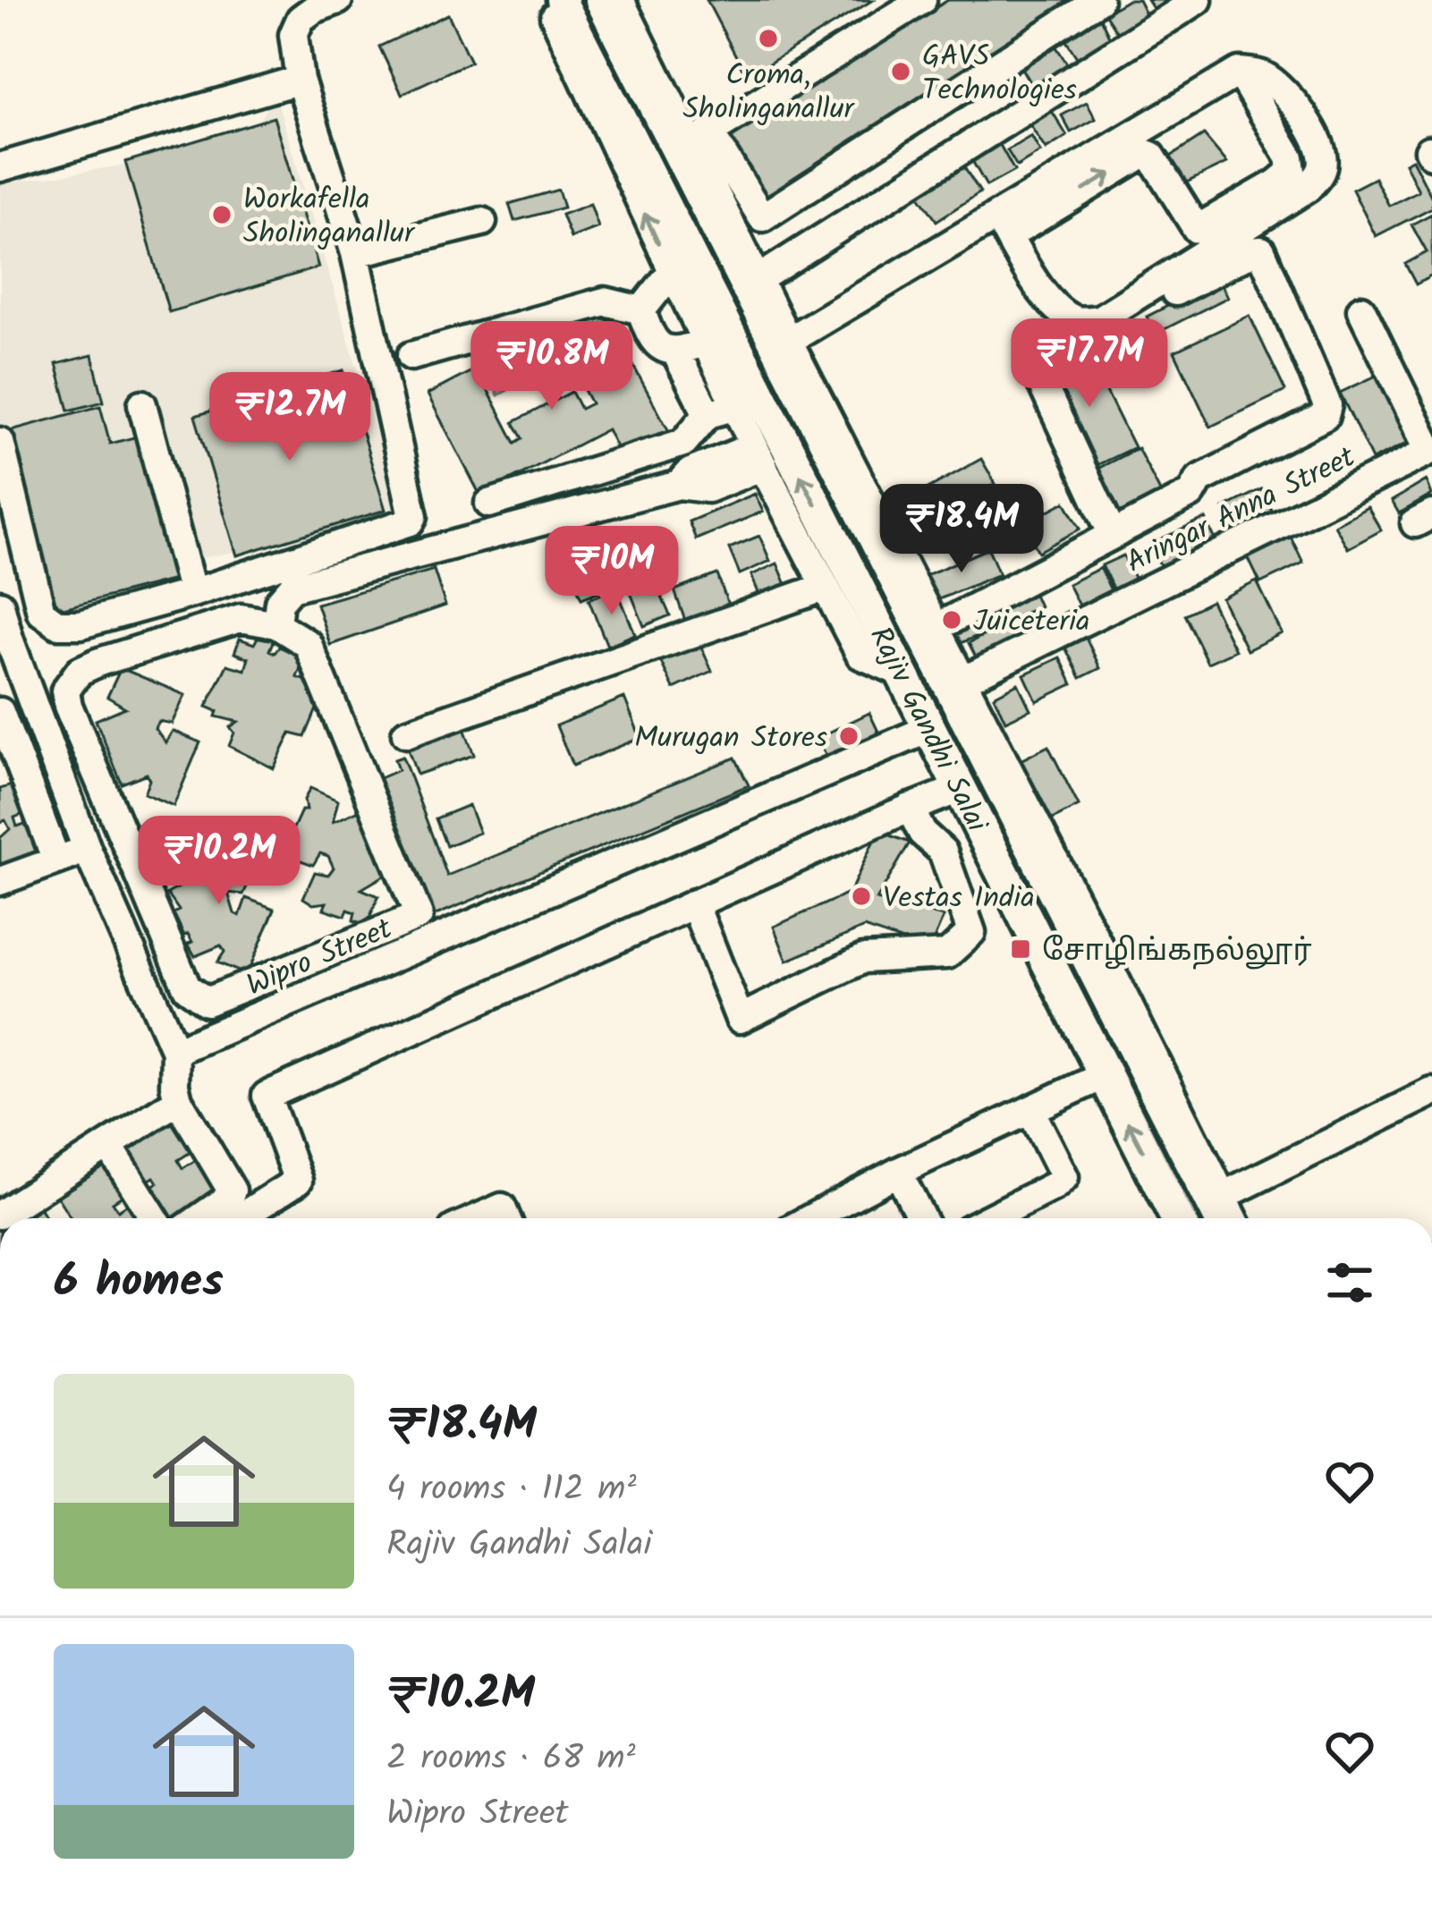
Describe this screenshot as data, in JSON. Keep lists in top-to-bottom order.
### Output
{
  "streets": {
    "main road": ["Rajiv Gandhi Salai"],
    "street": ["Aringar Anna Street", "Wipro Street"]
  },
  "crossings": [
    ["Rajiv Gandhi Salai", "Wipro Street"]
  ],
  "places": {
    "other": [
      "Croma, Sholinganallur",
      "GAVS Technologies",
      "Workafella Sholinganallur",
      "Juiceteria",
      "Murugan Stores",
      "Vestas India"
    ],
    "transit": ["சோழிங்கநல்லூர்"]
  },
  "page": {
    "price": [
      "₹17.7M",
      "₹10.8M",
      "₹12.7M",
      "₹18.4M",
      "₹10M",
      "₹10.2M"
    ],
    "heading": "6 homes",
    "list": [
      {
        "name": "₹18.4M",
        "note": "4 rooms · 112 m² · Rajiv Gandhi Salai"
      },
      {
        "name": "₹10.2M",
        "note": "2 rooms · 68 m² · Wipro Street"
      }
    ]
  }
}
